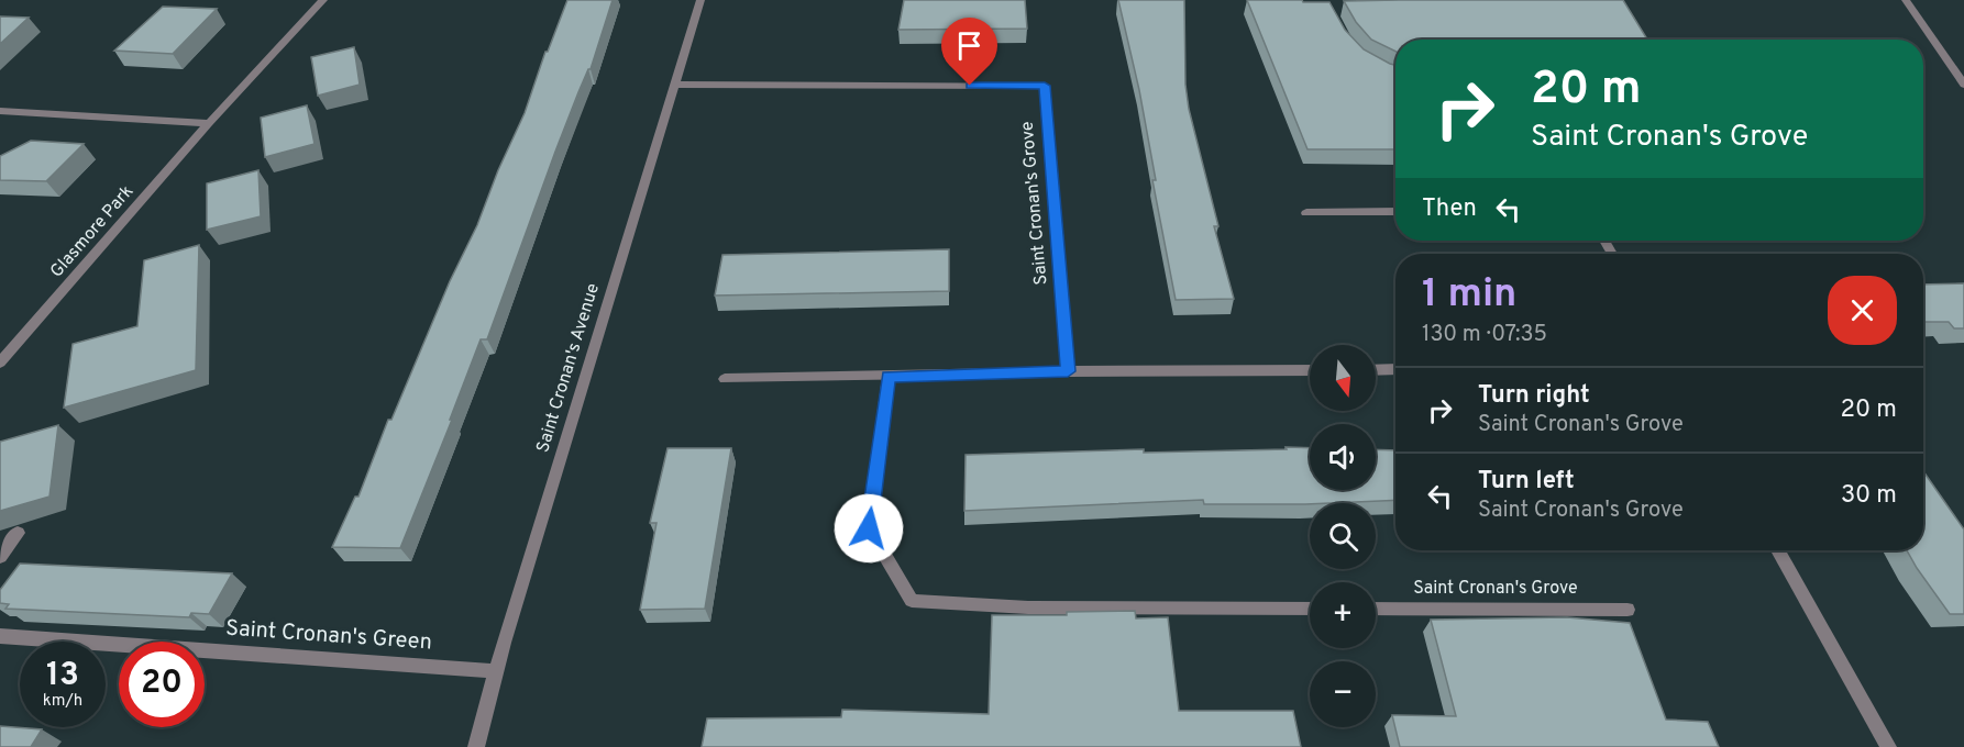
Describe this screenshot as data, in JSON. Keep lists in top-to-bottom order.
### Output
{
  "streets": {
    "street": [
      "Saint Cronan's Grove",
      "Glasmore Park",
      "Saint Cronan's Avenue",
      "Saint Cronan's Green"
    ]
  },
  "crossings": [
    ["Saint Cronan's Grove", "Saint Cronan's Avenue"],
    ["Saint Cronan's Avenue", "Saint Cronan's Green"]
  ],
  "north": "bottom",
  "page": {
    "turn": ["20 m", "Saint Cronan's Grove"],
    "then": "Then",
    "heading": ["1 min", "130 m · 07:35"],
    "map_buttons": ["+", "−"],
    "list": [
      {
        "name": "Turn right",
        "note": "Saint Cronan's Grove",
        "value": "20 m"
      },
      {
        "name": "Turn left",
        "note": "Saint Cronan's Grove",
        "value": "30 m"
      }
    ],
    "speed": "13 km/h",
    "limit": "20"
  }
}
